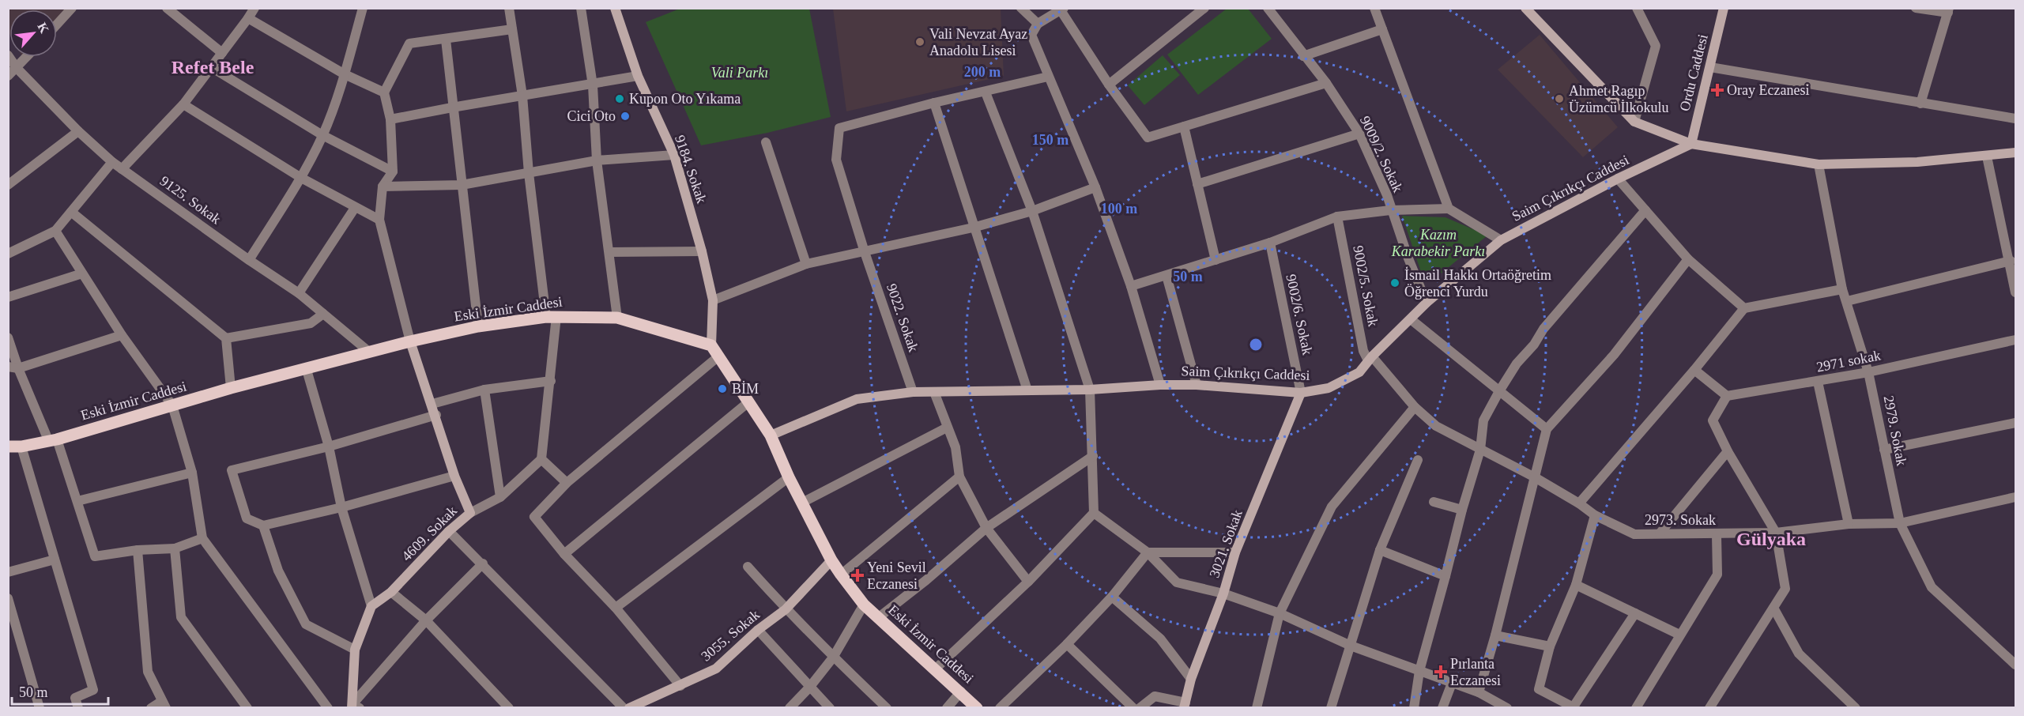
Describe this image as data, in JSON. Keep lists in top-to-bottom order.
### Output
{
  "streets": {
    "main road": [
      "Ordu Caddesi",
      "9184. Sokak",
      "Saim Çıkrıkçı Caddesi",
      "Eski İzmir Caddesi",
      "4609. Sokak",
      "3021. Sokak",
      "3055. Sokak"
    ],
    "street": [
      "9009/2. Sokak",
      "9125. Sokak",
      "9002/5. Sokak",
      "9002/6. Sokak",
      "9022. Sokak",
      "2971 sokak",
      "2979. Sokak",
      "2973. Sokak"
    ]
  },
  "crossings": [
    ["Ordu Caddesi", "Saim Çıkrıkçı Caddesi"],
    ["9009/2. Sokak", "Saim Çıkrıkçı Caddesi"],
    ["9184. Sokak", "Eski İzmir Caddesi"],
    ["Saim Çıkrıkçı Caddesi", "9002/5. Sokak"],
    ["Saim Çıkrıkçı Caddesi", "Eski İzmir Caddesi"],
    ["Saim Çıkrıkçı Caddesi", "9002/6. Sokak"],
    ["Saim Çıkrıkçı Caddesi", "9022. Sokak"],
    ["Saim Çıkrıkçı Caddesi", "2973. Sokak"],
    ["Saim Çıkrıkçı Caddesi", "3021. Sokak"],
    ["9125. Sokak", "Eski İzmir Caddesi"],
    ["9002/5. Sokak", "2973. Sokak"],
    ["Eski İzmir Caddesi", "4609. Sokak"],
    ["Eski İzmir Caddesi", "3055. Sokak"],
    ["9002/6. Sokak", "3021. Sokak"],
    ["2971 sokak", "2979. Sokak"],
    ["2979. Sokak", "2973. Sokak"]
  ],
  "districts": ["Refet Bele", "Gülyaka"],
  "parks": ["Vali Parkı", "Kazım Karabekir Parkı"],
  "places": {
    "other": [
      "Vali Nevzat Ayaz Anadolu Lisesi",
      "Kupon Oto Yıkama",
      "Ahmet Ragıp Üzümcü İlkokulu",
      "Cici Oto",
      "İsmail Hakkı Ortaöğretim Öğrenci Yurdu",
      "BİM"
    ],
    "health": ["Oray Eczanesi", "Yeni Sevil Eczanesi", "Pırlanta Eczanesi"]
  },
  "scale_bar": "50 m",
  "north": "top right",
  "rings": [
    "200 m",
    "150 m",
    "100 m",
    "50 m"
  ]
}
